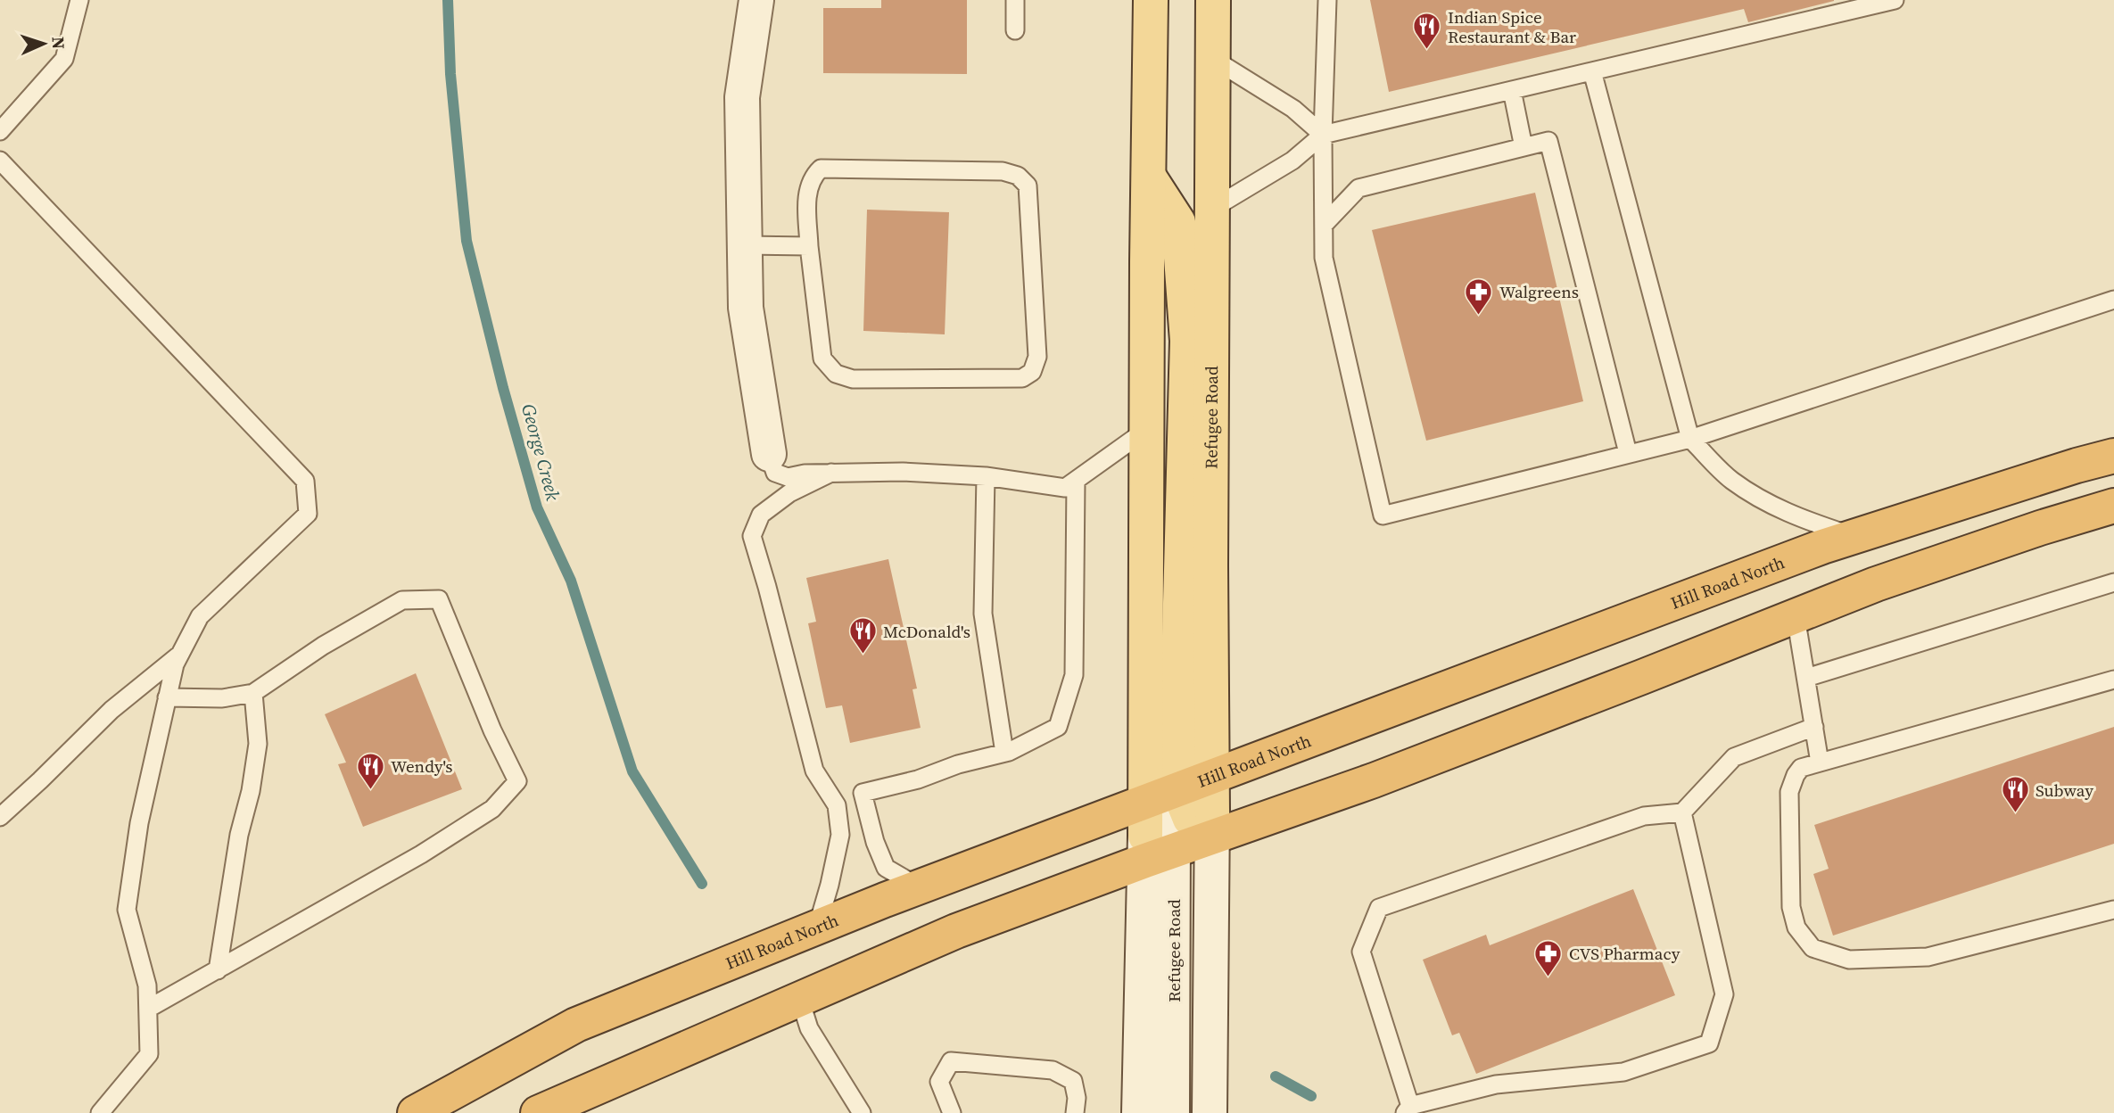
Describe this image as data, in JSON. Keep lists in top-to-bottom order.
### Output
{
  "streets": {
    "highway": ["Hill Road North"],
    "main road": ["Refugee Road"]
  },
  "crossings": [
    ["Refugee Road", "Hill Road North"]
  ],
  "water": ["George Creek"],
  "places": {
    "restaurant": [
      "Indian Spice Restaurant & Bar",
      "McDonald's",
      "Wendy's",
      "Subway"
    ],
    "pharmacy": ["Walgreens", "CVS Pharmacy"]
  },
  "north": "right"
}
